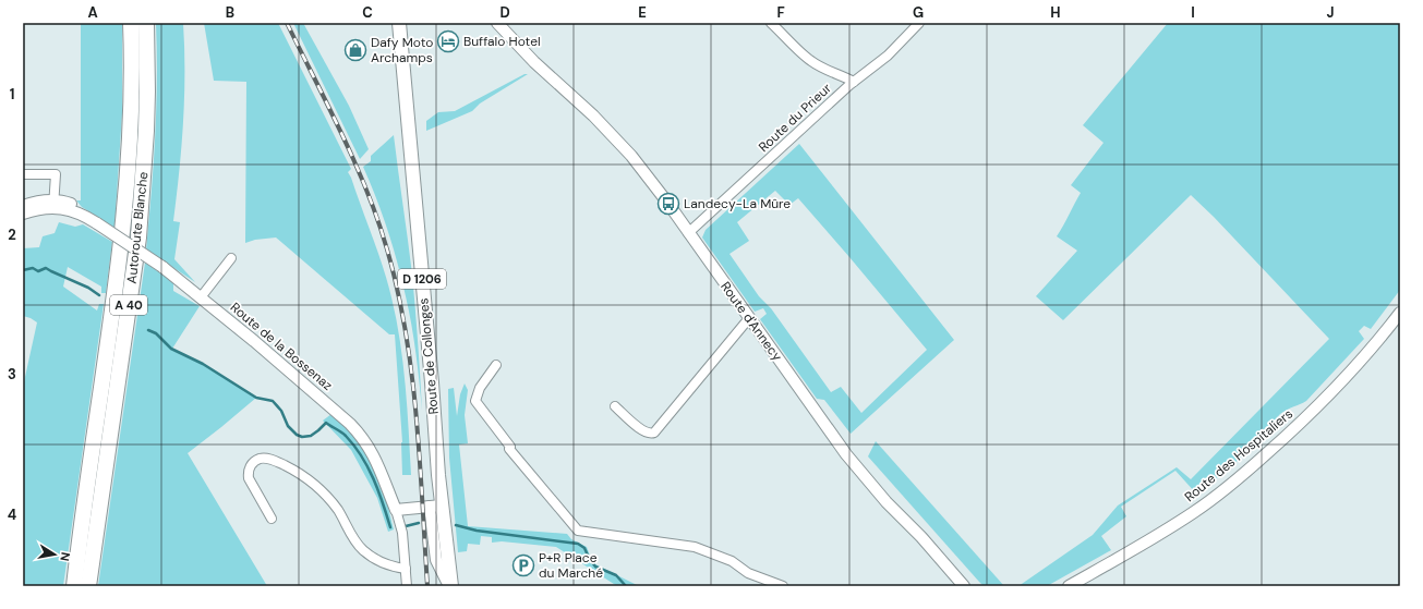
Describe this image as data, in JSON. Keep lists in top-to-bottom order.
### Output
{
  "streets": {
    "highway": ["Autoroute Blanche", "A 40"],
    "main road": ["D 1206", "Route de Collonges"],
    "street": [
      "Route du Prieur",
      "Route d'Annecy",
      "Route de la Bossenaz",
      "Route des Hospitaliers"
    ]
  },
  "crossings": [
    ["Route du Prieur", "Route d'Annecy"]
  ],
  "places": {
    "hotel": ["Buffalo Hotel"],
    "shop": ["Dafy Moto Archamps"],
    "bus stop": ["Landecy-La Mûre"],
    "parking": ["P+R Place du Marché"]
  },
  "north": "right",
  "grid": {
    "columns": [
      "A",
      "B",
      "C",
      "D",
      "E",
      "F",
      "G",
      "H",
      "I",
      "J"
    ],
    "rows": [
      "1",
      "2",
      "3",
      "4"
    ]
  }
}
